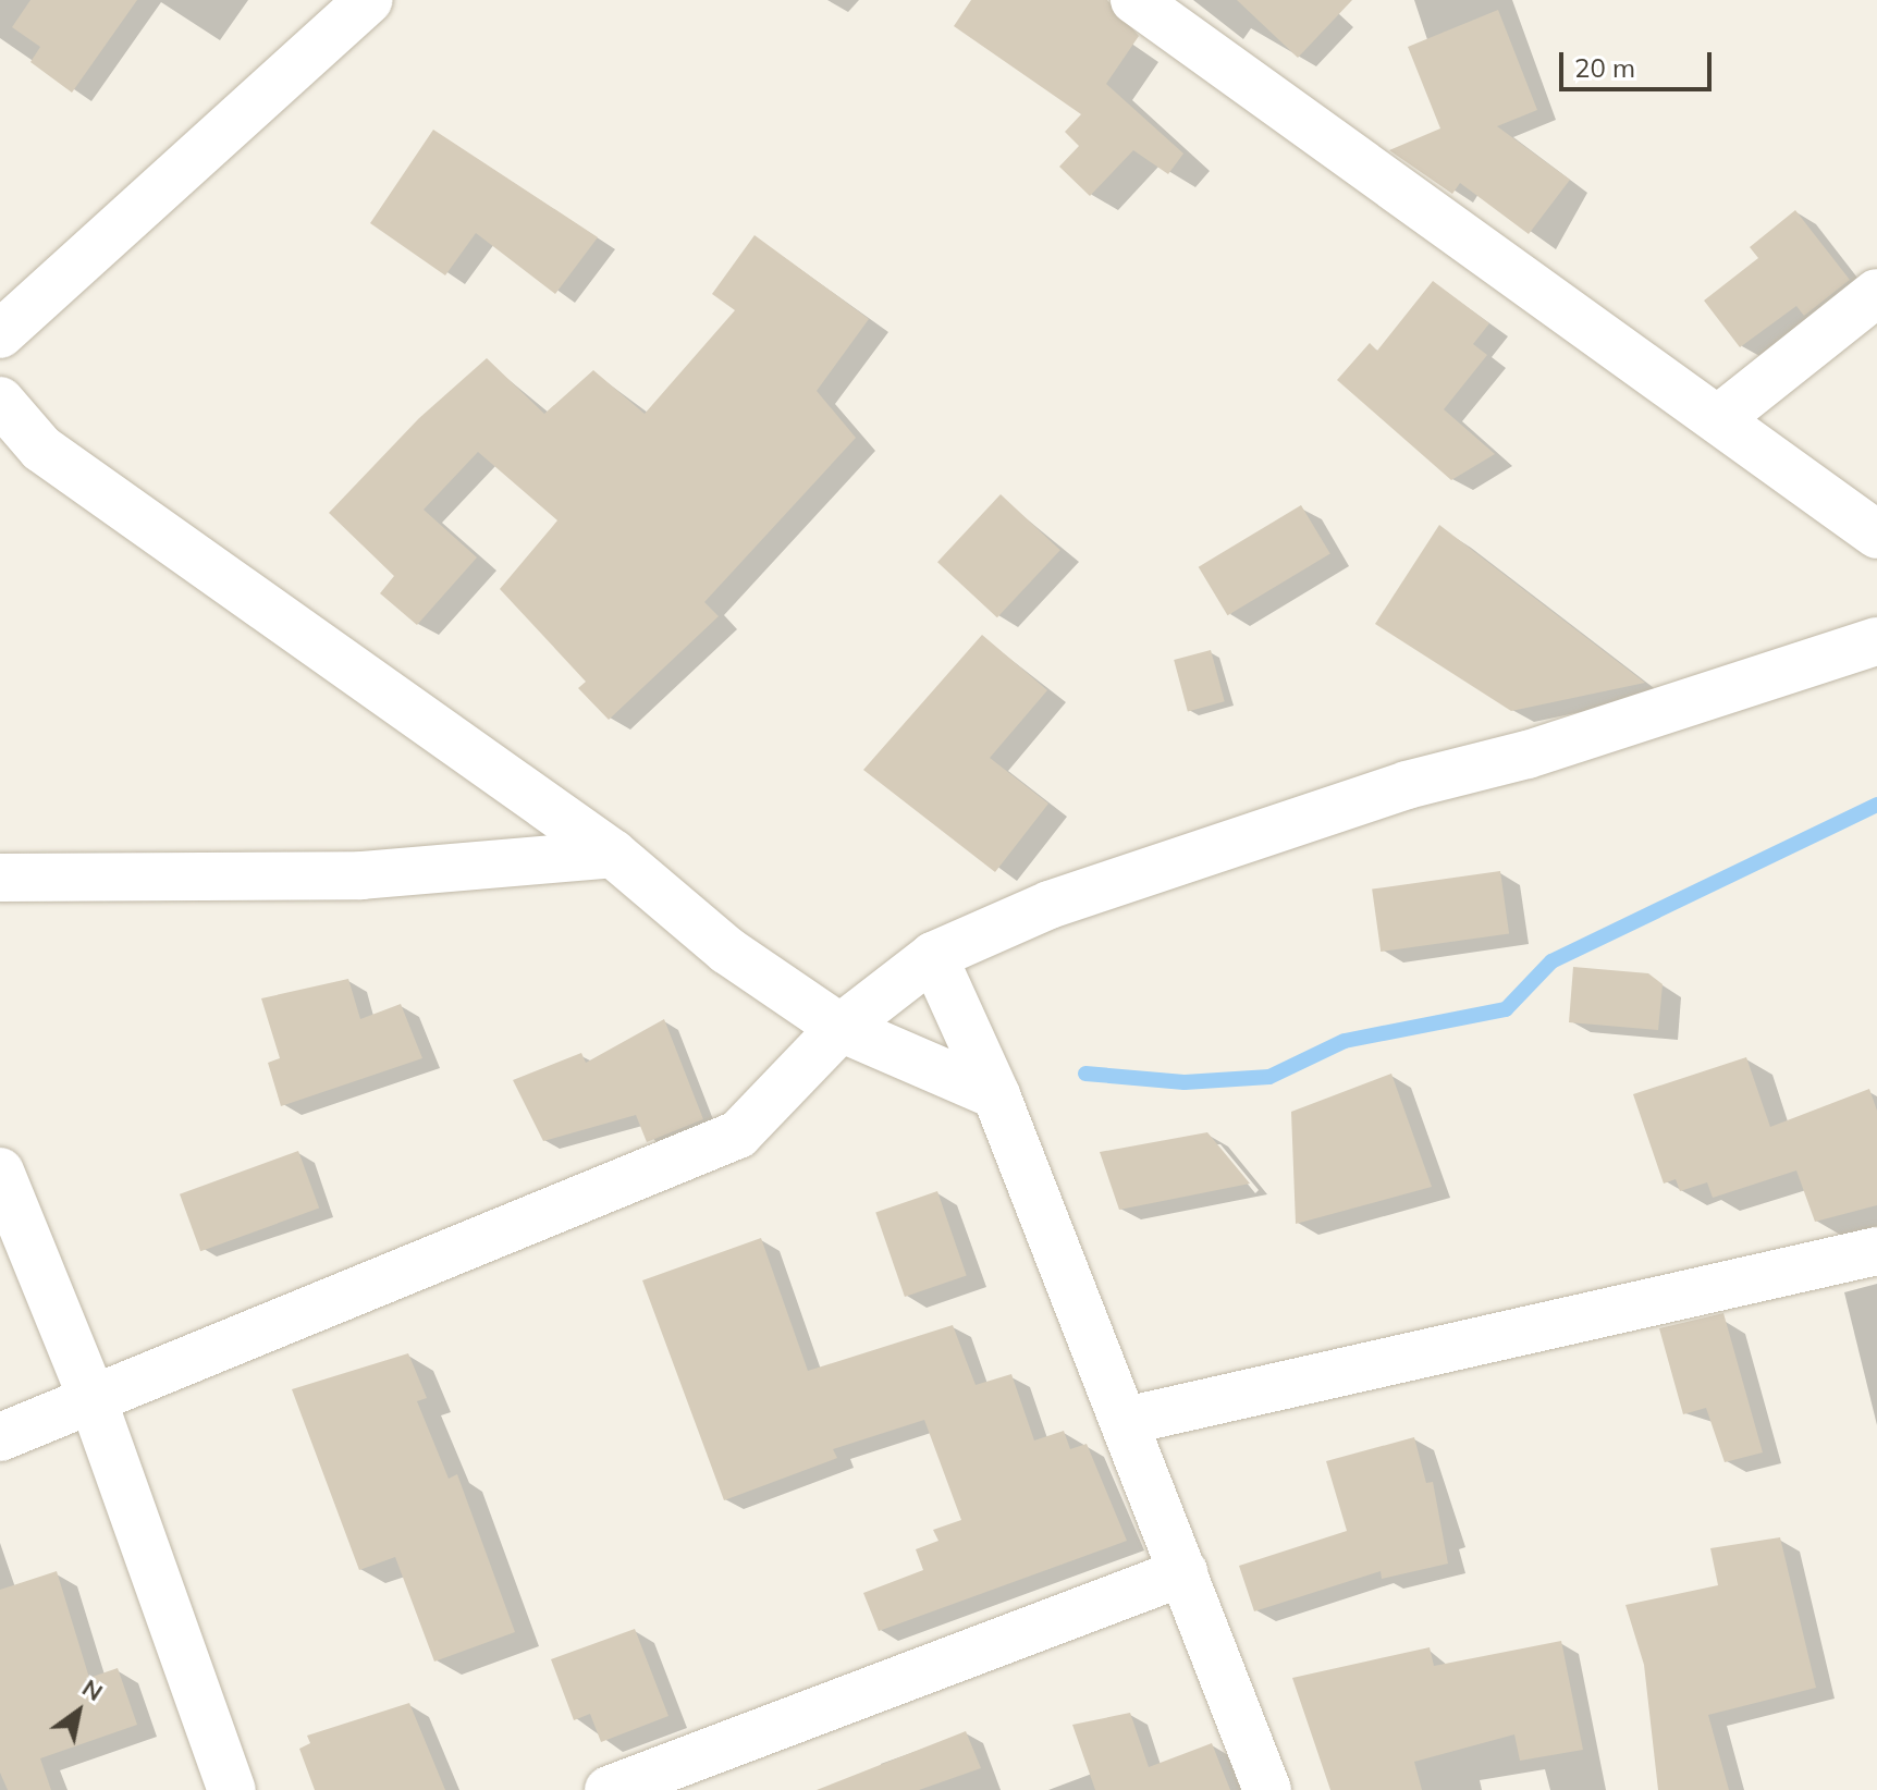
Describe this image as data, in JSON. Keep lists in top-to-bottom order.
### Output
{
  "scale_bar": "20 m",
  "north": "top right"
}
